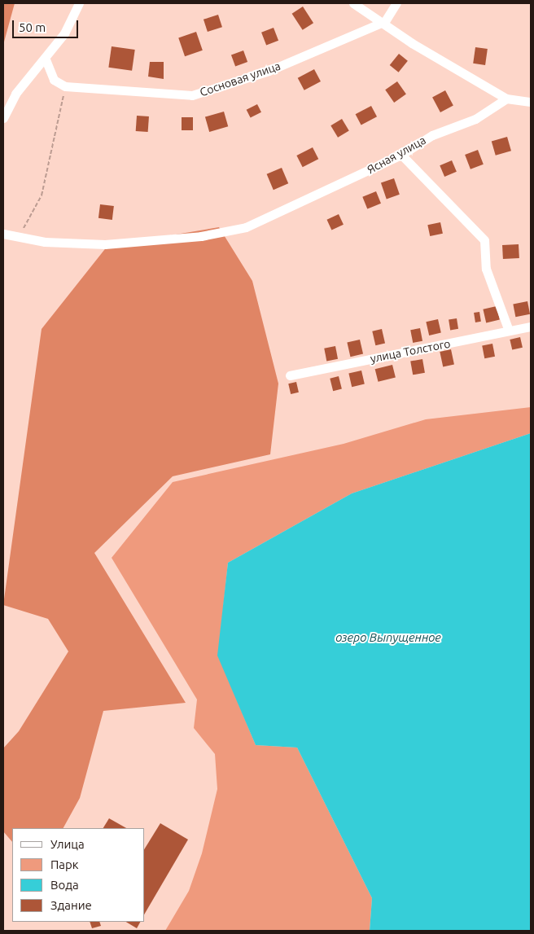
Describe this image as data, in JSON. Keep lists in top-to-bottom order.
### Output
{
  "streets": {
    "street": ["Сосновая улица", "Ясная улица", "улица Толстого"]
  },
  "water": ["озеро Выпущенное"],
  "legend": [
    "Улица",
    "Парк",
    "Вода",
    "Здание"
  ],
  "scale_bar": "50 m"
}
